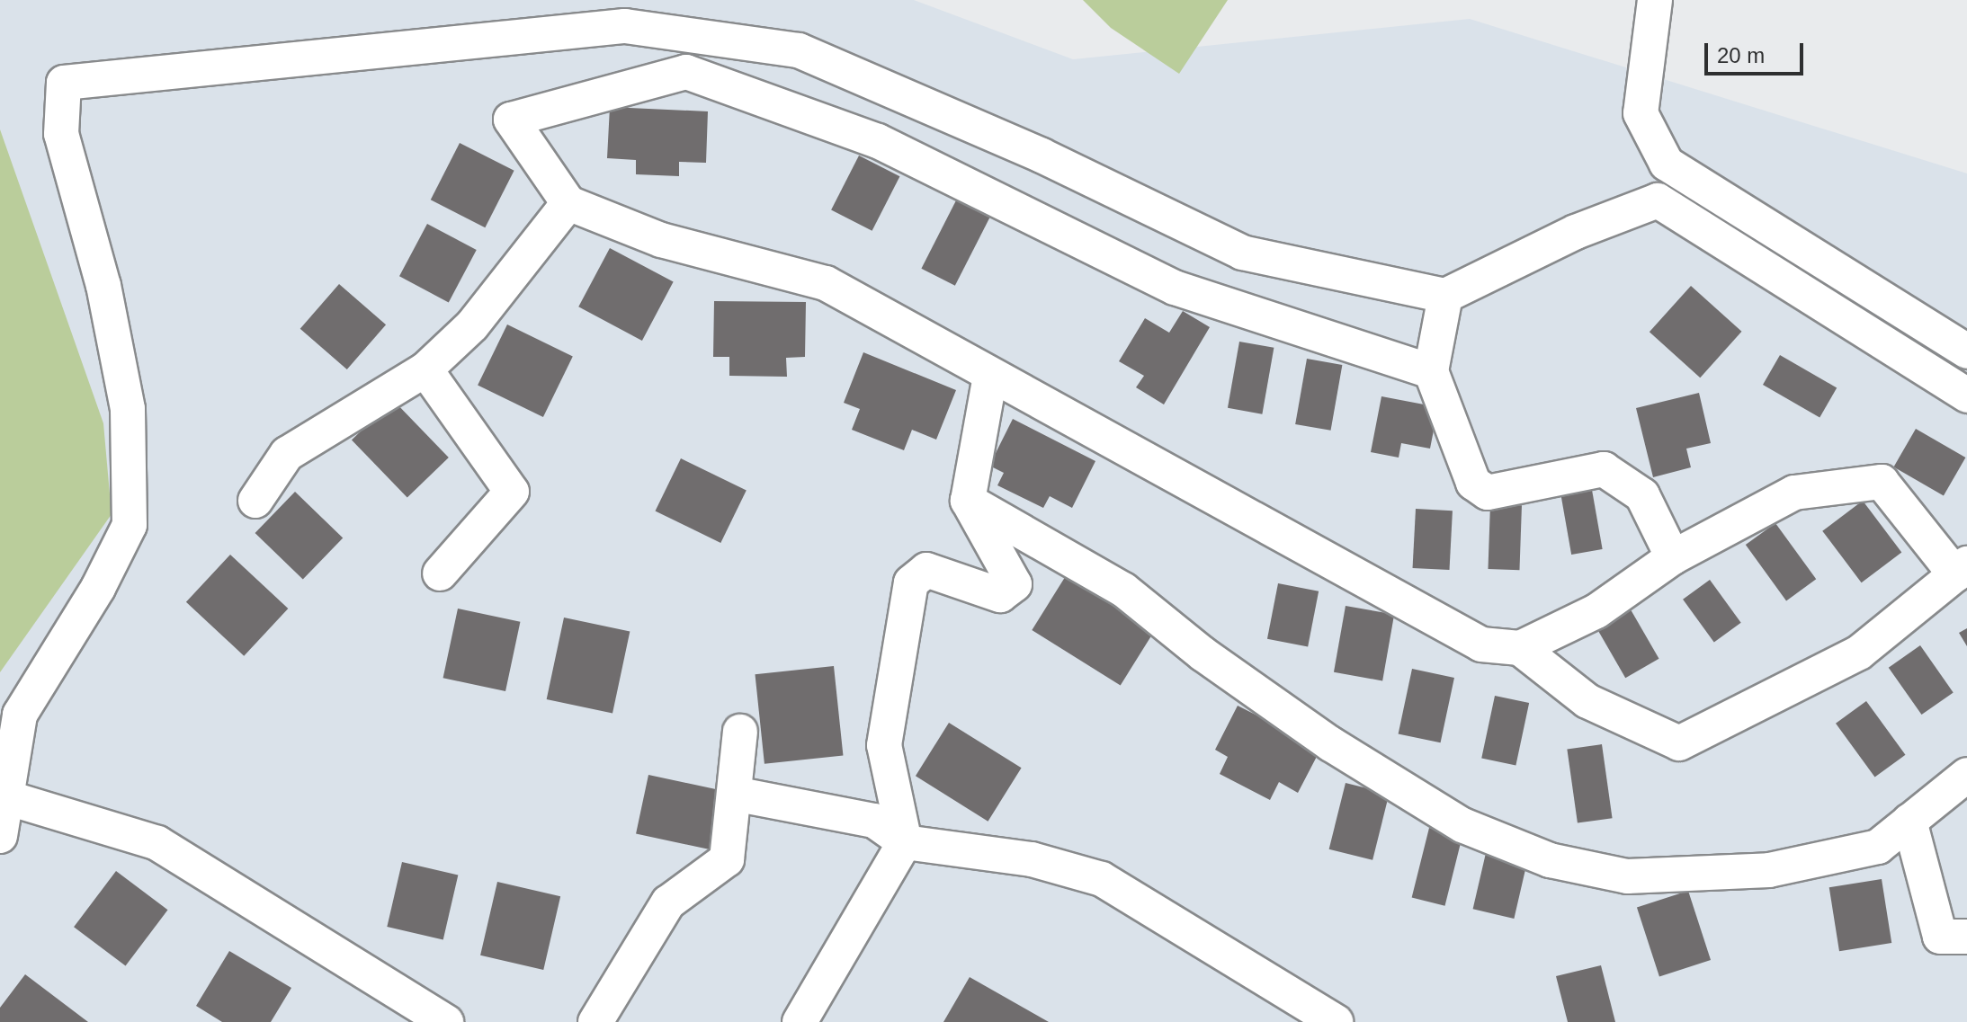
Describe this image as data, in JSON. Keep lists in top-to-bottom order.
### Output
{
  "scale_bar": "20 m"
}
